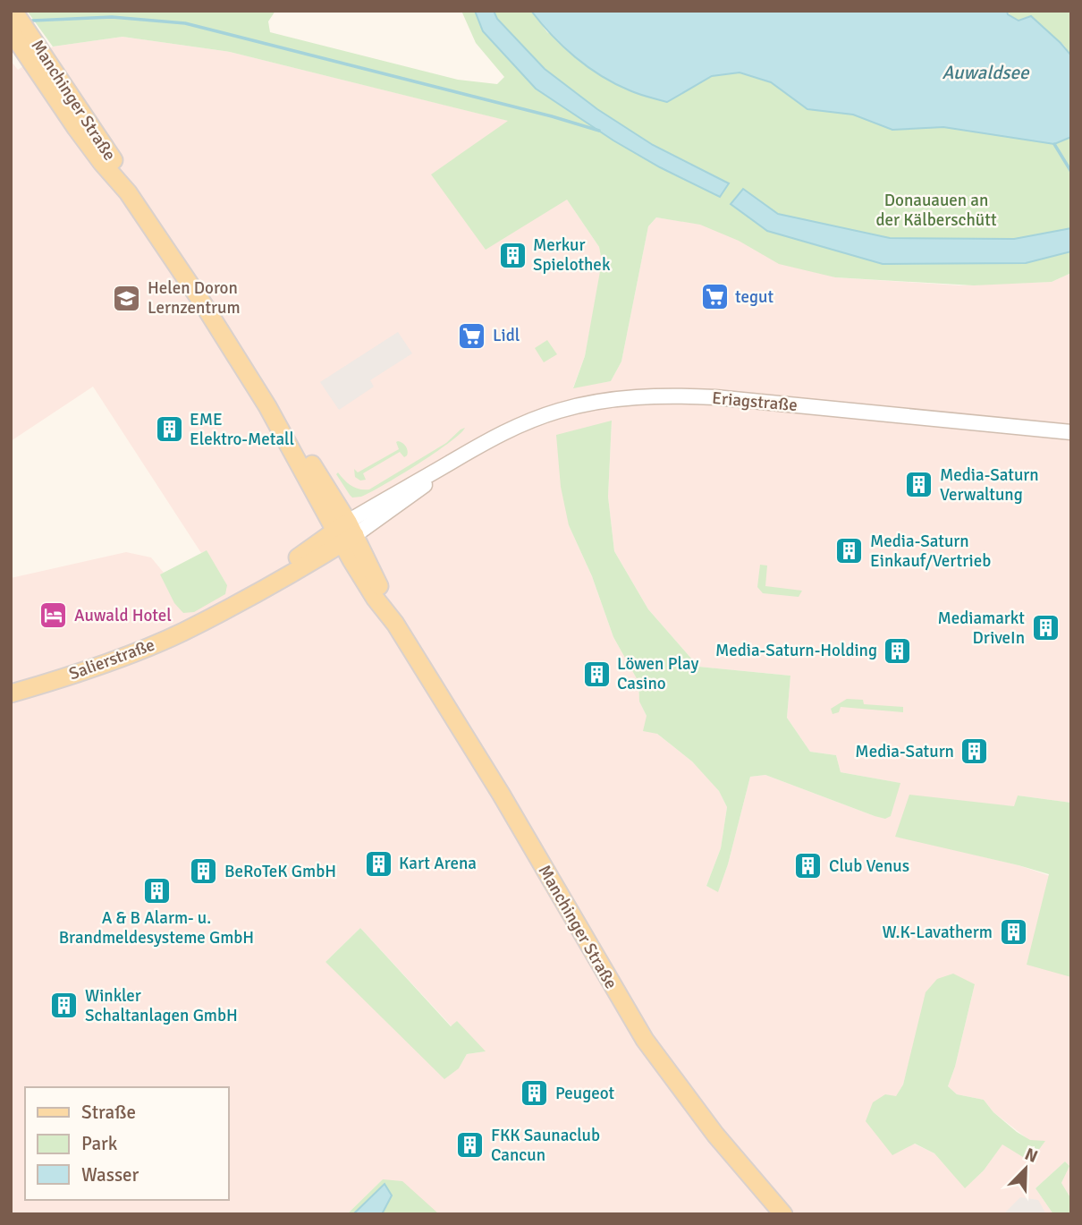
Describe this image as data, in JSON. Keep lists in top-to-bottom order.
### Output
{
  "streets": {
    "main road": ["Manchinger Straße", "Salierstraße"],
    "street": ["Eriagstraße"]
  },
  "crossings": [
    ["Manchinger Straße", "Eriagstraße"],
    ["Manchinger Straße", "Salierstraße"],
    ["Eriagstraße", "Salierstraße"]
  ],
  "water": ["Auwaldsee"],
  "parks": ["Donauauen an der Kälberschütt"],
  "places": {
    "building": [
      "Merkur Spielothek",
      "EME Elektro-Metall",
      "Media-Saturn Verwaltung",
      "Media-Saturn Einkauf/Vertrieb",
      "Mediamarkt DriveIn",
      "Media-Saturn-Holding",
      "Löwen Play Casino",
      "Media-Saturn",
      "Kart Arena",
      "Club Venus",
      "BeRoTeK GmbH",
      "A & B Alarm- u. Brandmeldesysteme GmbH",
      "W.K-Lavatherm",
      "Winkler Schaltanlagen GmbH",
      "Peugeot",
      "FKK Saunaclub Cancun"
    ],
    "supermarket": ["tegut", "Lidl"],
    "school or university": ["Helen Doron Lernzentrum"],
    "hotel": ["Auwald Hotel"]
  },
  "legend": ["Straße", "Park", "Wasser"],
  "north": "top right"
}
